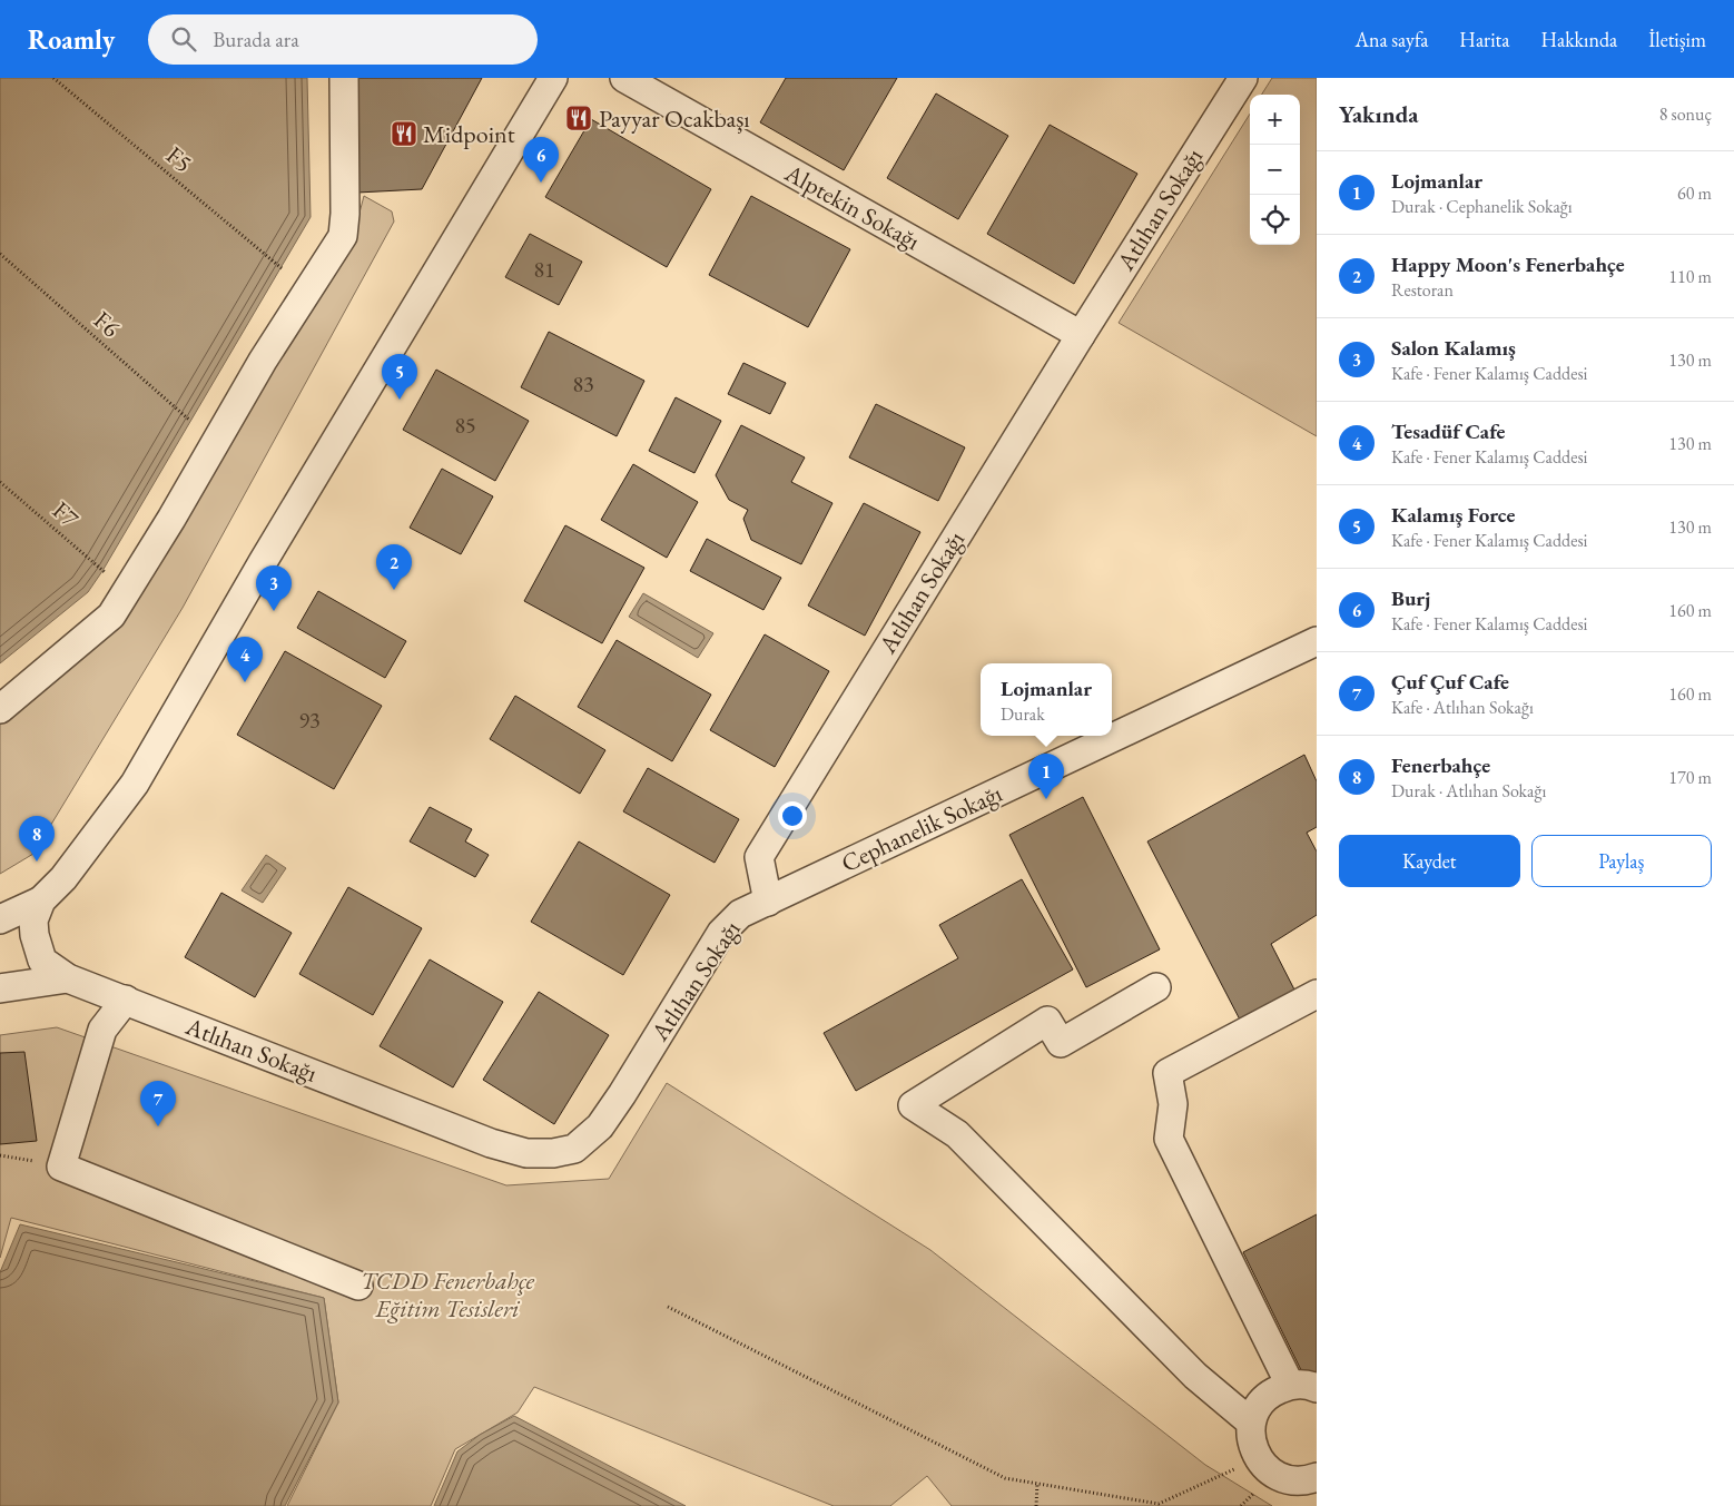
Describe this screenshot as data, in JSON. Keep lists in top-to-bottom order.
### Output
{
  "streets": {
    "street": ["Alptekin Sokağı", "Atlıhan Sokağı", "Cephanelik Sokağı"],
    "path": ["F5", "F6", "F7"]
  },
  "crossings": [
    ["Alptekin Sokağı", "Atlıhan Sokağı"],
    ["Atlıhan Sokağı", "Cephanelik Sokağı"]
  ],
  "parks": ["TCDD Fenerbahçe Eğitim Tesisleri"],
  "places": {
    "restaurant": ["Payyar Ocakbaşı", "Midpoint"]
  },
  "house_numbers": [
    "81",
    "83",
    "85",
    "93"
  ],
  "page": {
    "header": "Roamly",
    "search": "Burada ara",
    "nav": [
      "Ana sayfa",
      "Harita",
      "Hakkında",
      "İletişim"
    ],
    "heading": ["Yakında", "8 sonuç"],
    "map_buttons": ["+", "−"],
    "pins": [
      "6",
      "5",
      "2",
      "3",
      "4",
      "1",
      "8",
      "7"
    ],
    "list": [
      {
        "mark": "1",
        "name": "Lojmanlar",
        "note": "Durak · Cephanelik Sokağı",
        "value": "60 m"
      },
      {
        "mark": "2",
        "name": "Happy Moon's Fenerbahçe",
        "note": "Restoran",
        "value": "110 m"
      },
      {
        "mark": "3",
        "name": "Salon Kalamış",
        "note": "Kafe · Fener Kalamış Caddesi",
        "value": "130 m"
      },
      {
        "mark": "4",
        "name": "Tesadüf Cafe",
        "note": "Kafe · Fener Kalamış Caddesi",
        "value": "130 m"
      },
      {
        "mark": "5",
        "name": "Kalamış Force",
        "note": "Kafe · Fener Kalamış Caddesi",
        "value": "130 m"
      },
      {
        "mark": "6",
        "name": "Burj",
        "note": "Kafe · Fener Kalamış Caddesi",
        "value": "160 m"
      },
      {
        "mark": "7",
        "name": "Çuf Çuf Cafe",
        "note": "Kafe · Atlıhan Sokağı",
        "value": "160 m"
      },
      {
        "mark": "8",
        "name": "Fenerbahçe",
        "note": "Durak · Atlıhan Sokağı",
        "value": "170 m"
      }
    ],
    "popup": ["Lojmanlar", "Durak"],
    "buttons": ["Kaydet", "Paylaş"]
  }
}
